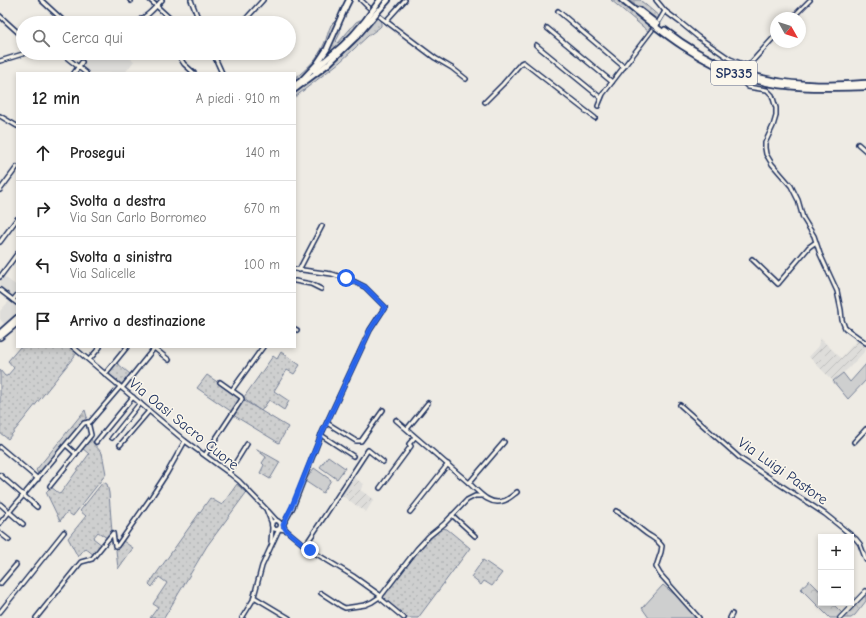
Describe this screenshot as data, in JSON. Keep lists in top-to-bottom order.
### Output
{
  "streets": {
    "highway": ["SP335"],
    "street": ["Via Oasi Sacro Cuore", "Via Luigi Pastore"]
  },
  "north": "bottom right",
  "page": {
    "search": "Cerca qui",
    "heading": ["12 min", "A piedi · 910 m"],
    "list": [
      ["Prosegui", "140 m"],
      ["Svolta a destra", "Via San Carlo Borromeo", "670 m"],
      ["Svolta a sinistra", "Via Salicelle", "100 m"],
      "Arrivo a destinazione"
    ],
    "map_buttons": ["+", "−"]
  }
}
